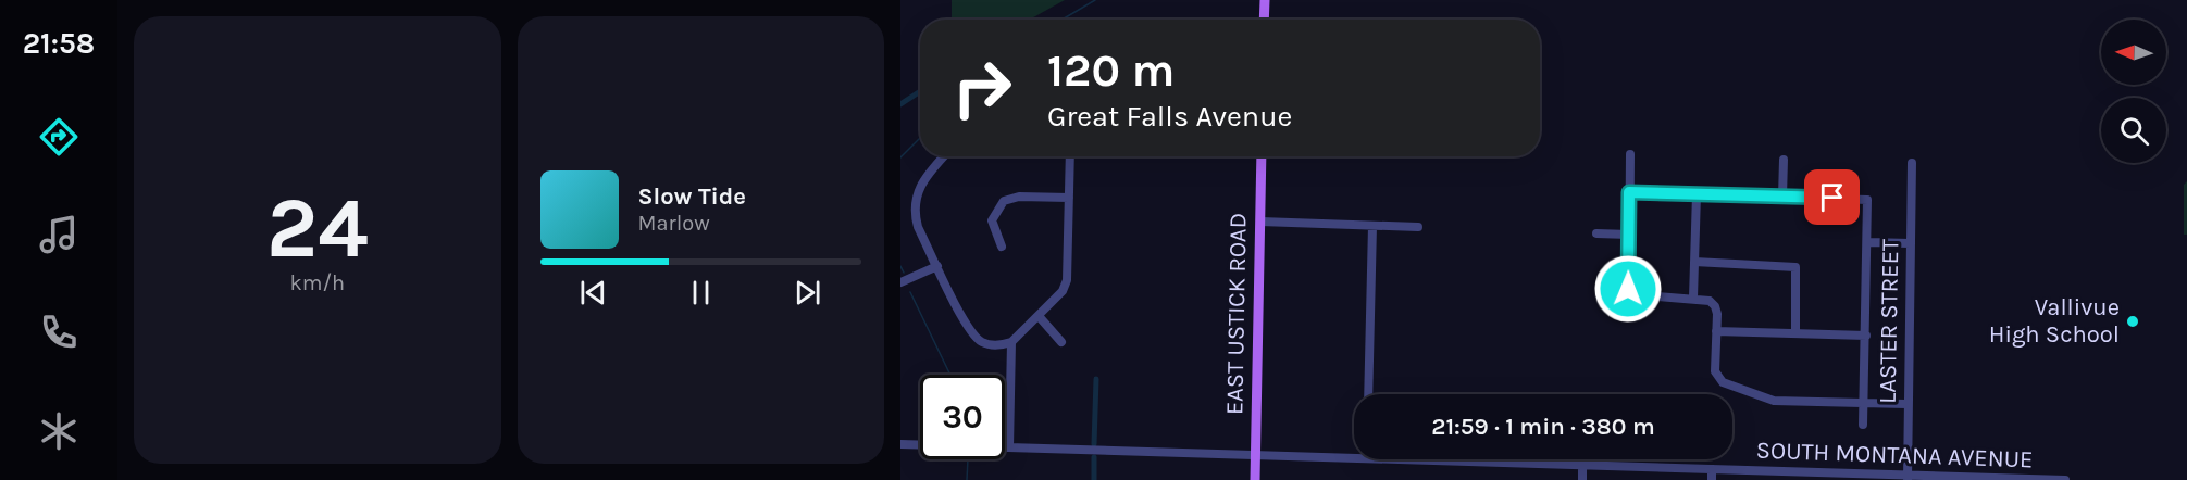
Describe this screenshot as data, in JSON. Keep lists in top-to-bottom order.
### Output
{
  "streets": {
    "main road": ["EAST USTICK ROAD"],
    "street": ["LASTER STREET", "SOUTH MONTANA AVENUE"]
  },
  "crossings": [
    ["EAST USTICK ROAD", "SOUTH MONTANA AVENUE"],
    ["LASTER STREET", "SOUTH MONTANA AVENUE"]
  ],
  "places": ["Vallivue High School"],
  "north": "left",
  "page": {
    "tabs": "21:58",
    "tile": ["24", "km/h"],
    "turn": ["120 m", "Great Falls Avenue"],
    "song": ["Slow Tide", "Marlow"],
    "limit": "30",
    "trip": "21:59 · 1 min · 380 m"
  }
}
